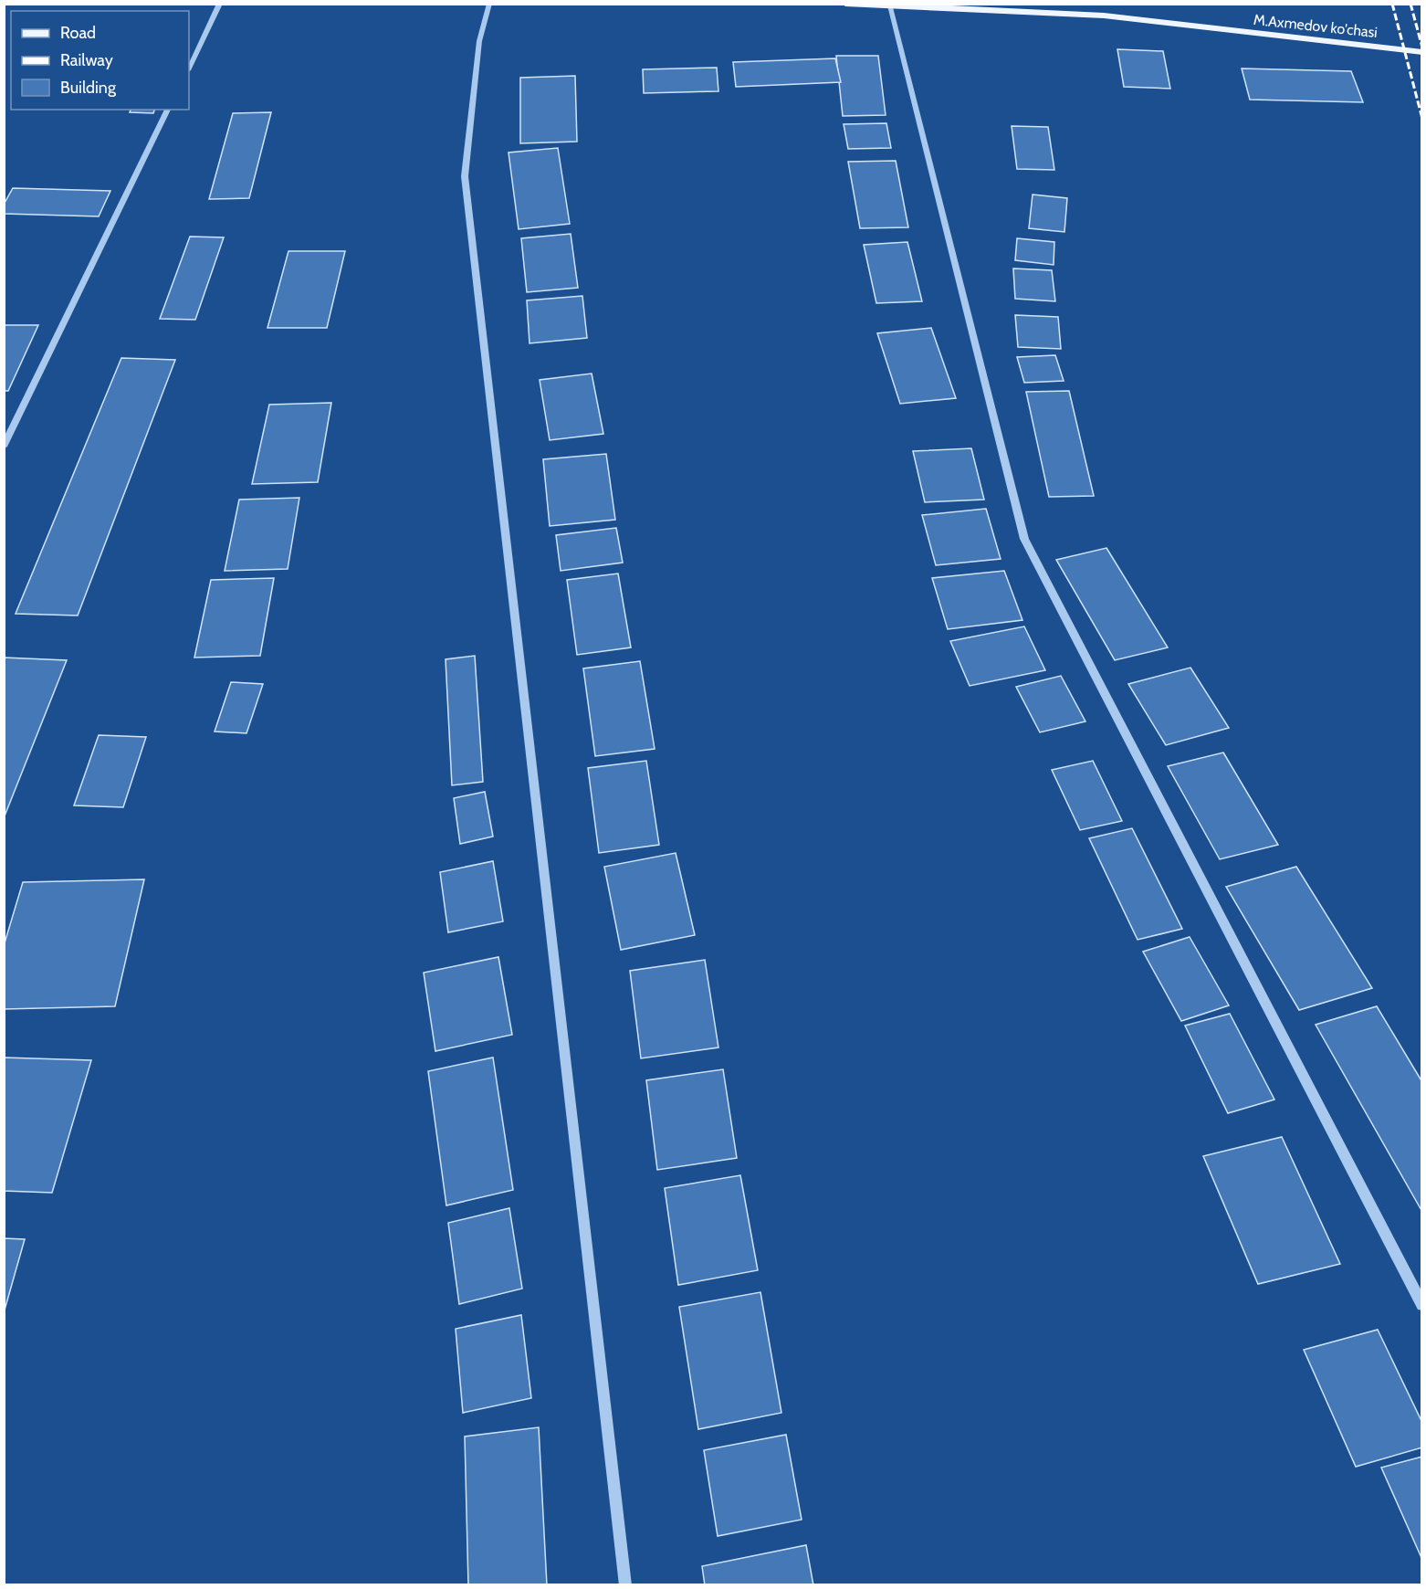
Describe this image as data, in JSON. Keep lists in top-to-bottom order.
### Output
{
  "streets": {
    "main road": ["M.Axmedov ko'chasi"]
  },
  "legend": ["Road", "Railway", "Building"]
}
